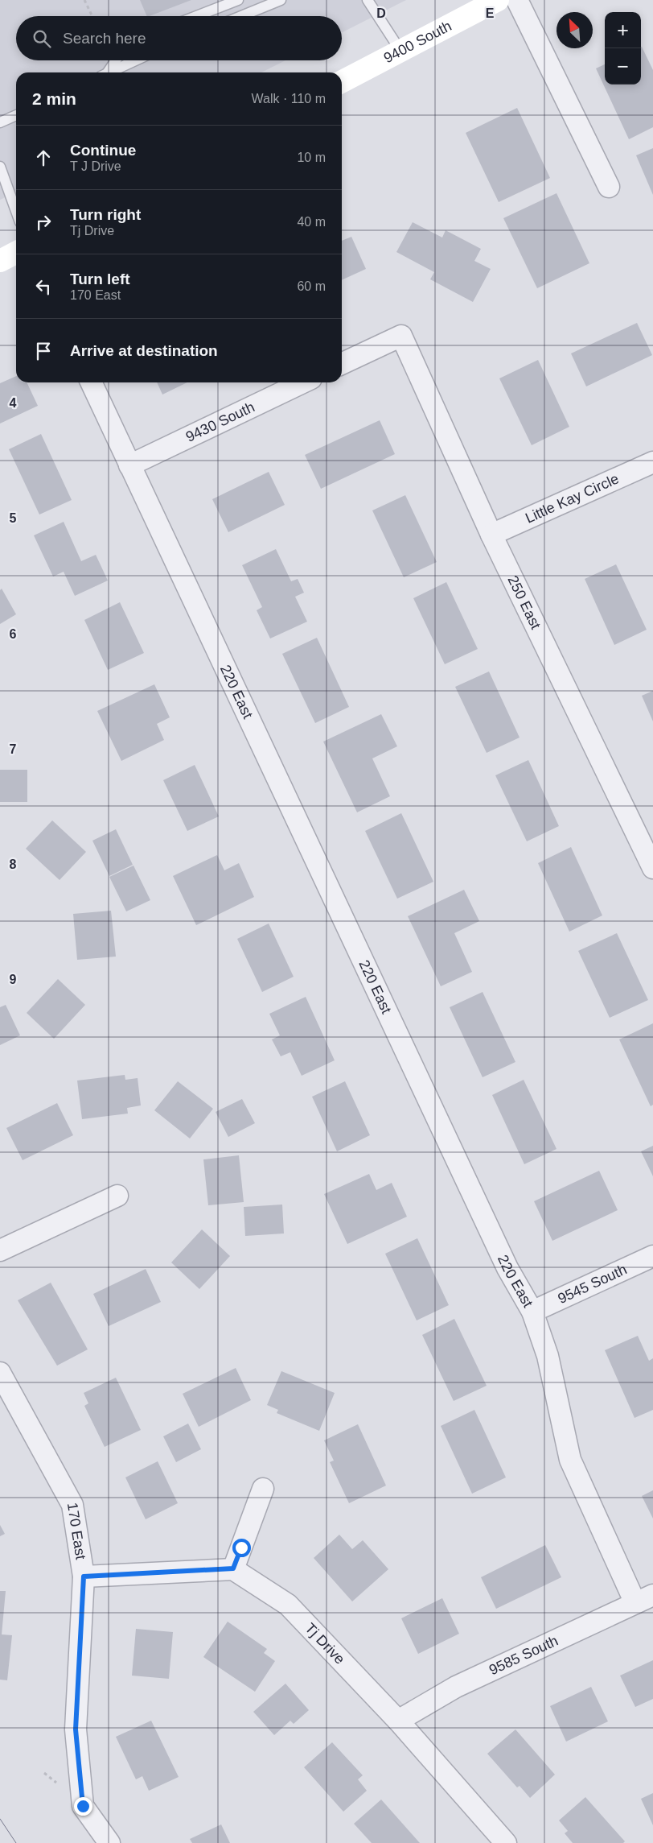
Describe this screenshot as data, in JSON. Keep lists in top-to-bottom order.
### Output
{
  "streets": {
    "street": [
      "9400 South",
      "9430 South",
      "Little Kay Circle",
      "250 East",
      "220 East",
      "9545 South",
      "170 East",
      "Tj Drive",
      "9585 South"
    ]
  },
  "crossings": [
    ["9430 South", "220 East"],
    ["Little Kay Circle", "250 East"],
    ["220 East", "9545 South"],
    ["220 East", "9585 South"],
    ["Tj Drive", "9585 South"]
  ],
  "north": "top left",
  "page": {
    "map_buttons": ["+", "−"],
    "search": "Search here",
    "heading": ["2 min", "Walk · 110 m"],
    "list": [
      ["Continue", "T J Drive", "10 m"],
      ["Turn right", "Tj Drive", "40 m"],
      ["Turn left", "170 East", "60 m"],
      "Arrive at destination"
    ]
  },
  "grid": {
    "columns": ["D", "E"],
    "rows": [
      "4",
      "5",
      "6",
      "7",
      "8",
      "9"
    ]
  }
}
